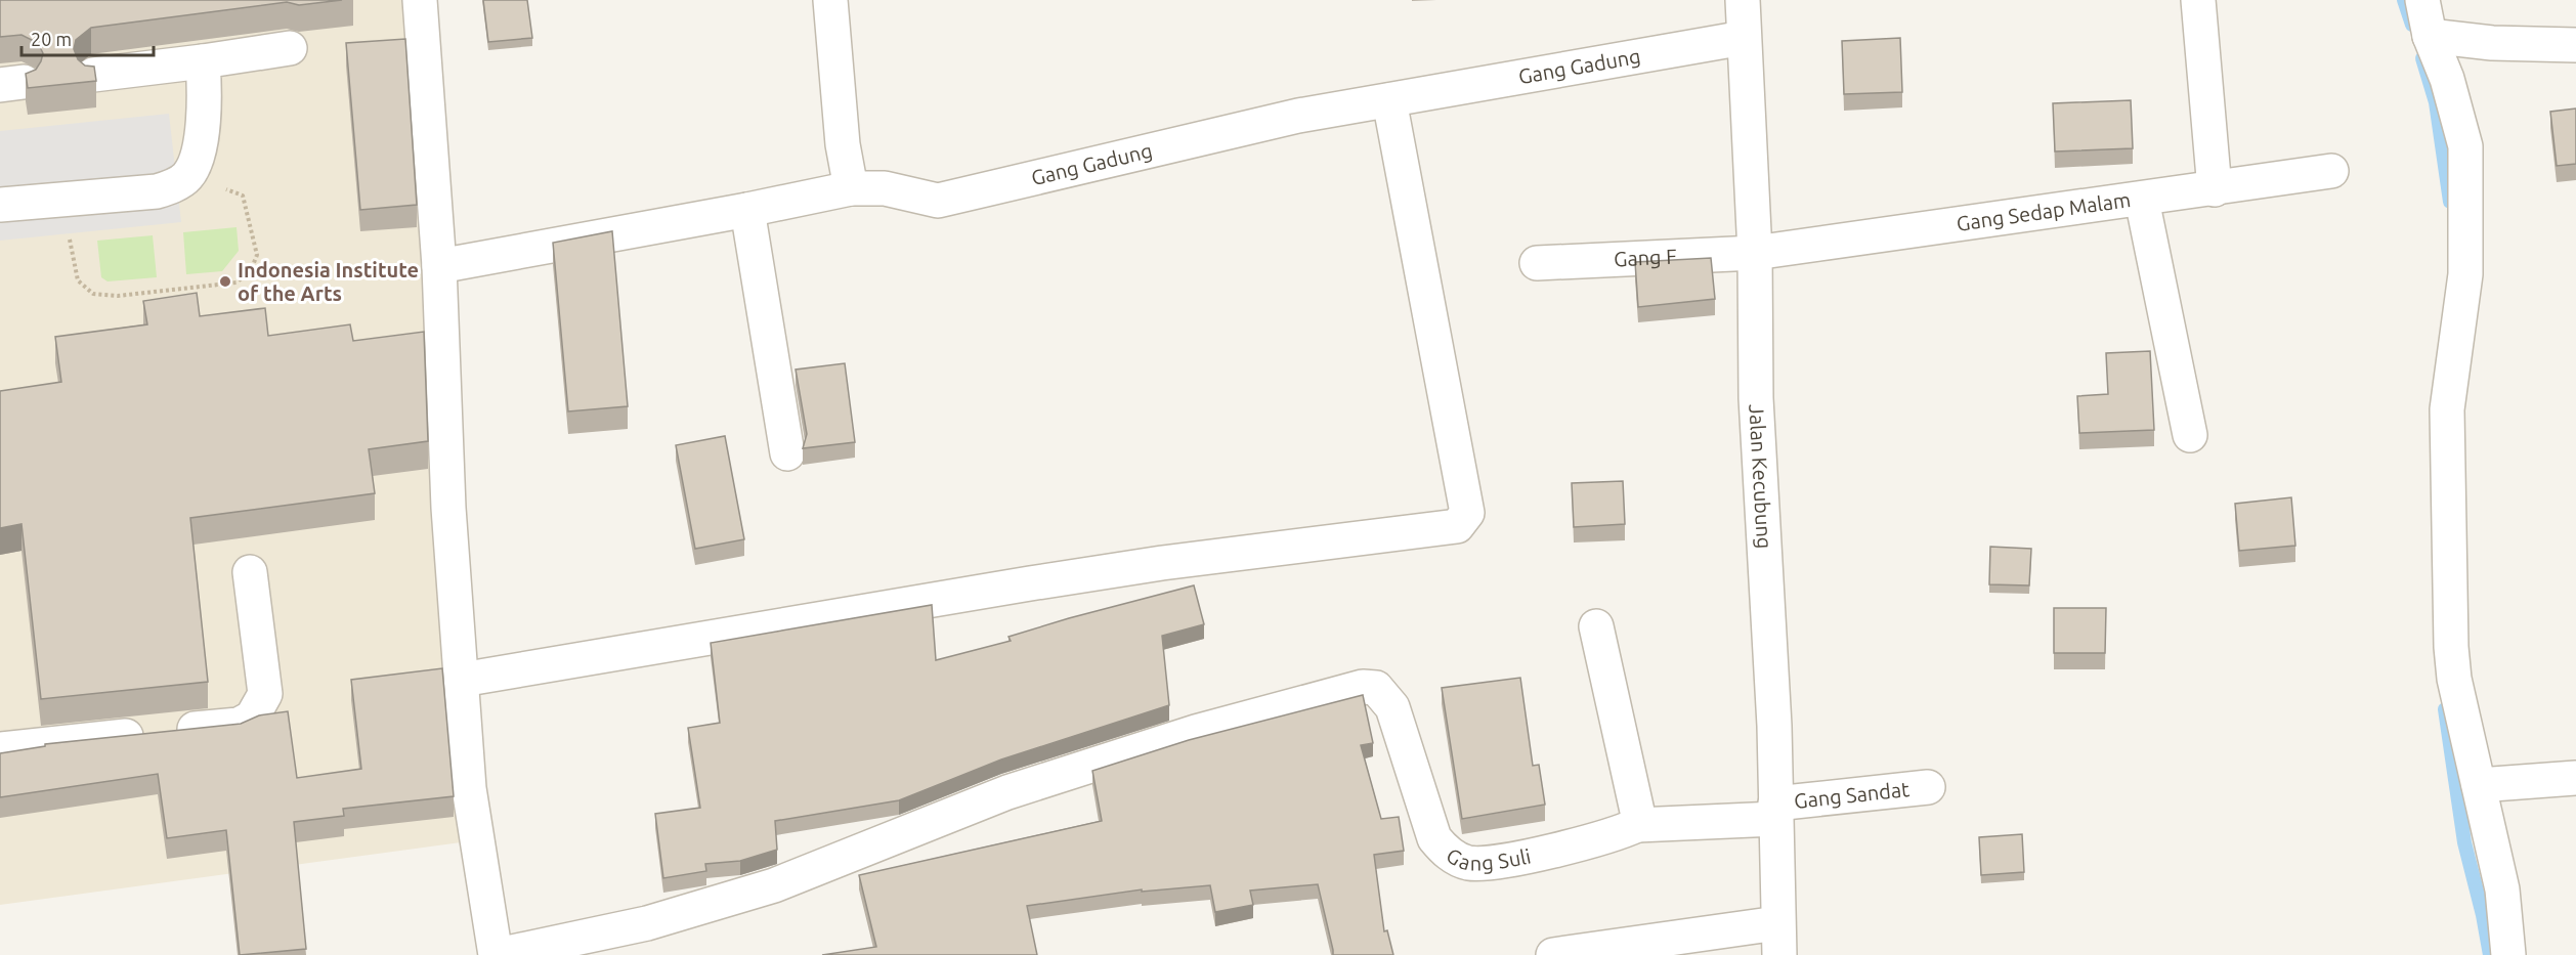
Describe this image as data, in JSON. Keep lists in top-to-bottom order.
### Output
{
  "streets": {
    "street": [
      "Gang Gadung",
      "Gang Sedap Malam",
      "Gang F",
      "Jalan Kecubung",
      "Gang Sandat",
      "Gang Suli"
    ]
  },
  "crossings": [
    ["Gang Gadung", "Jalan Kecubung"],
    ["Gang Sedap Malam", "Gang F"],
    ["Gang Sedap Malam", "Jalan Kecubung"],
    ["Gang F", "Jalan Kecubung"],
    ["Jalan Kecubung", "Gang Sandat"],
    ["Jalan Kecubung", "Gang Suli"],
    ["Gang Sandat", "Gang Suli"]
  ],
  "places": ["Indonesia Institute of the Arts"],
  "scale_bar": "20 m"
}
